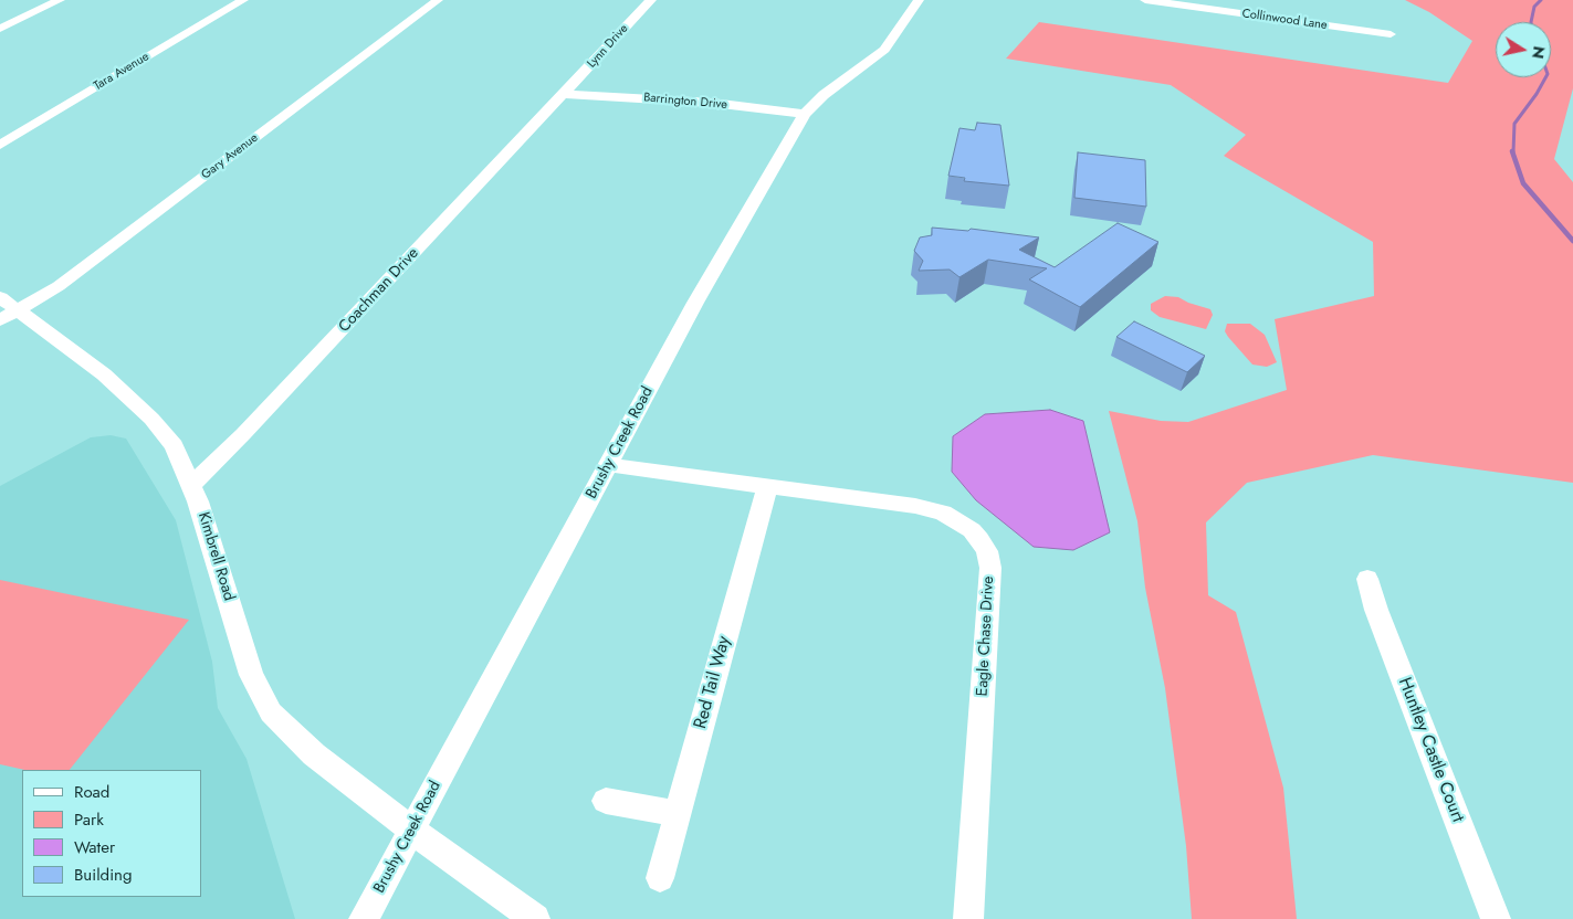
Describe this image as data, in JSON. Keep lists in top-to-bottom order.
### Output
{
  "streets": {
    "street": [
      "Collinwood Lane",
      "Lynn Drive",
      "Tara Avenue",
      "Barrington Drive",
      "Gary Avenue",
      "Coachman Drive",
      "Brushy Creek Road",
      "Kimbrell Road",
      "Eagle Chase Drive",
      "Red Tail Way",
      "Huntley Castle Court"
    ]
  },
  "crossings": [
    ["Lynn Drive", "Barrington Drive"],
    ["Lynn Drive", "Coachman Drive"],
    ["Barrington Drive", "Coachman Drive"],
    ["Barrington Drive", "Brushy Creek Road"],
    ["Gary Avenue", "Kimbrell Road"],
    ["Coachman Drive", "Kimbrell Road"],
    ["Brushy Creek Road", "Kimbrell Road"],
    ["Brushy Creek Road", "Eagle Chase Drive"],
    ["Eagle Chase Drive", "Red Tail Way"]
  ],
  "legend": [
    "Road",
    "Park",
    "Water",
    "Building"
  ],
  "north": "right"
}
